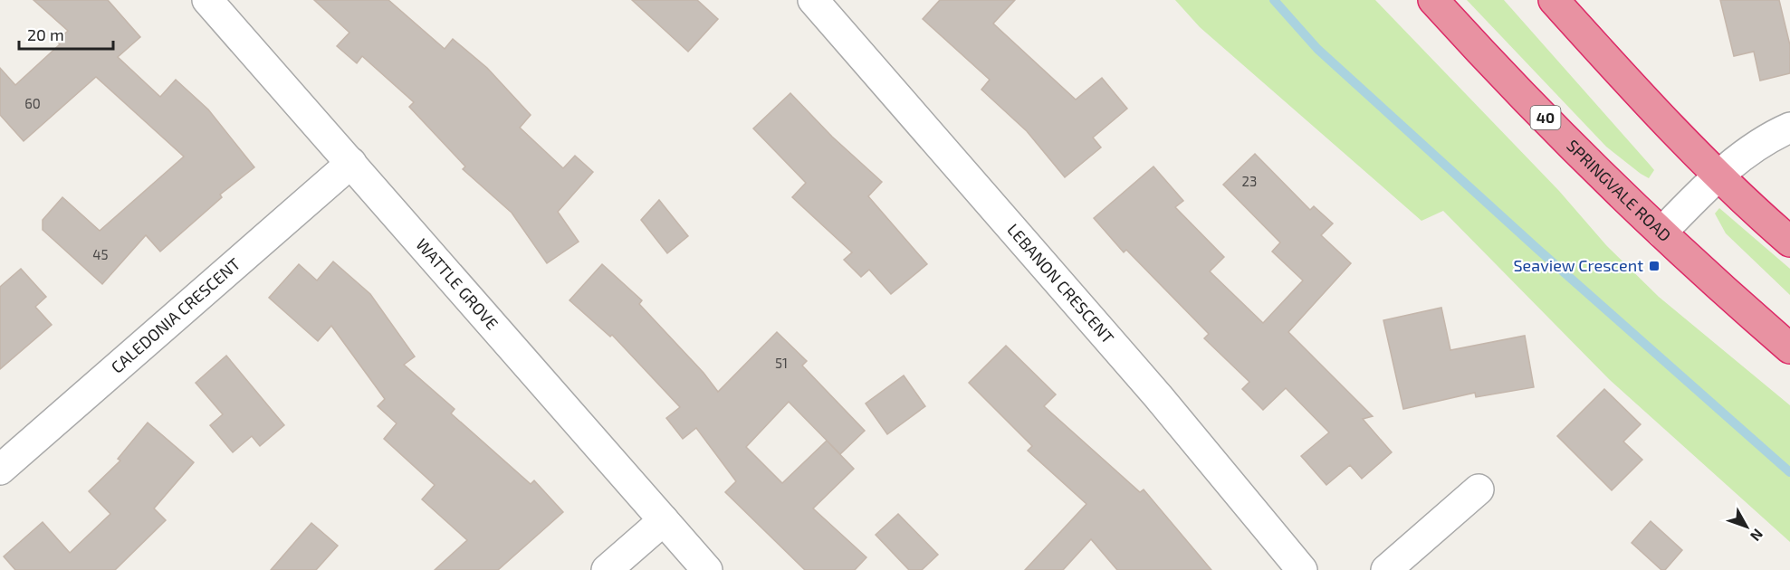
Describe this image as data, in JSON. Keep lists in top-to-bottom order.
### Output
{
  "streets": {
    "highway": ["40", "SPRINGVALE ROAD"],
    "street": ["LEBANON CRESCENT", "WATTLE GROVE", "CALEDONIA CRESCENT"]
  },
  "crossings": [
    ["WATTLE GROVE", "CALEDONIA CRESCENT"]
  ],
  "places": {
    "transit": ["Seaview Crescent"]
  },
  "house_numbers": [
    "60",
    "23",
    "45",
    "51"
  ],
  "scale_bar": "20 m",
  "north": "bottom right"
}
